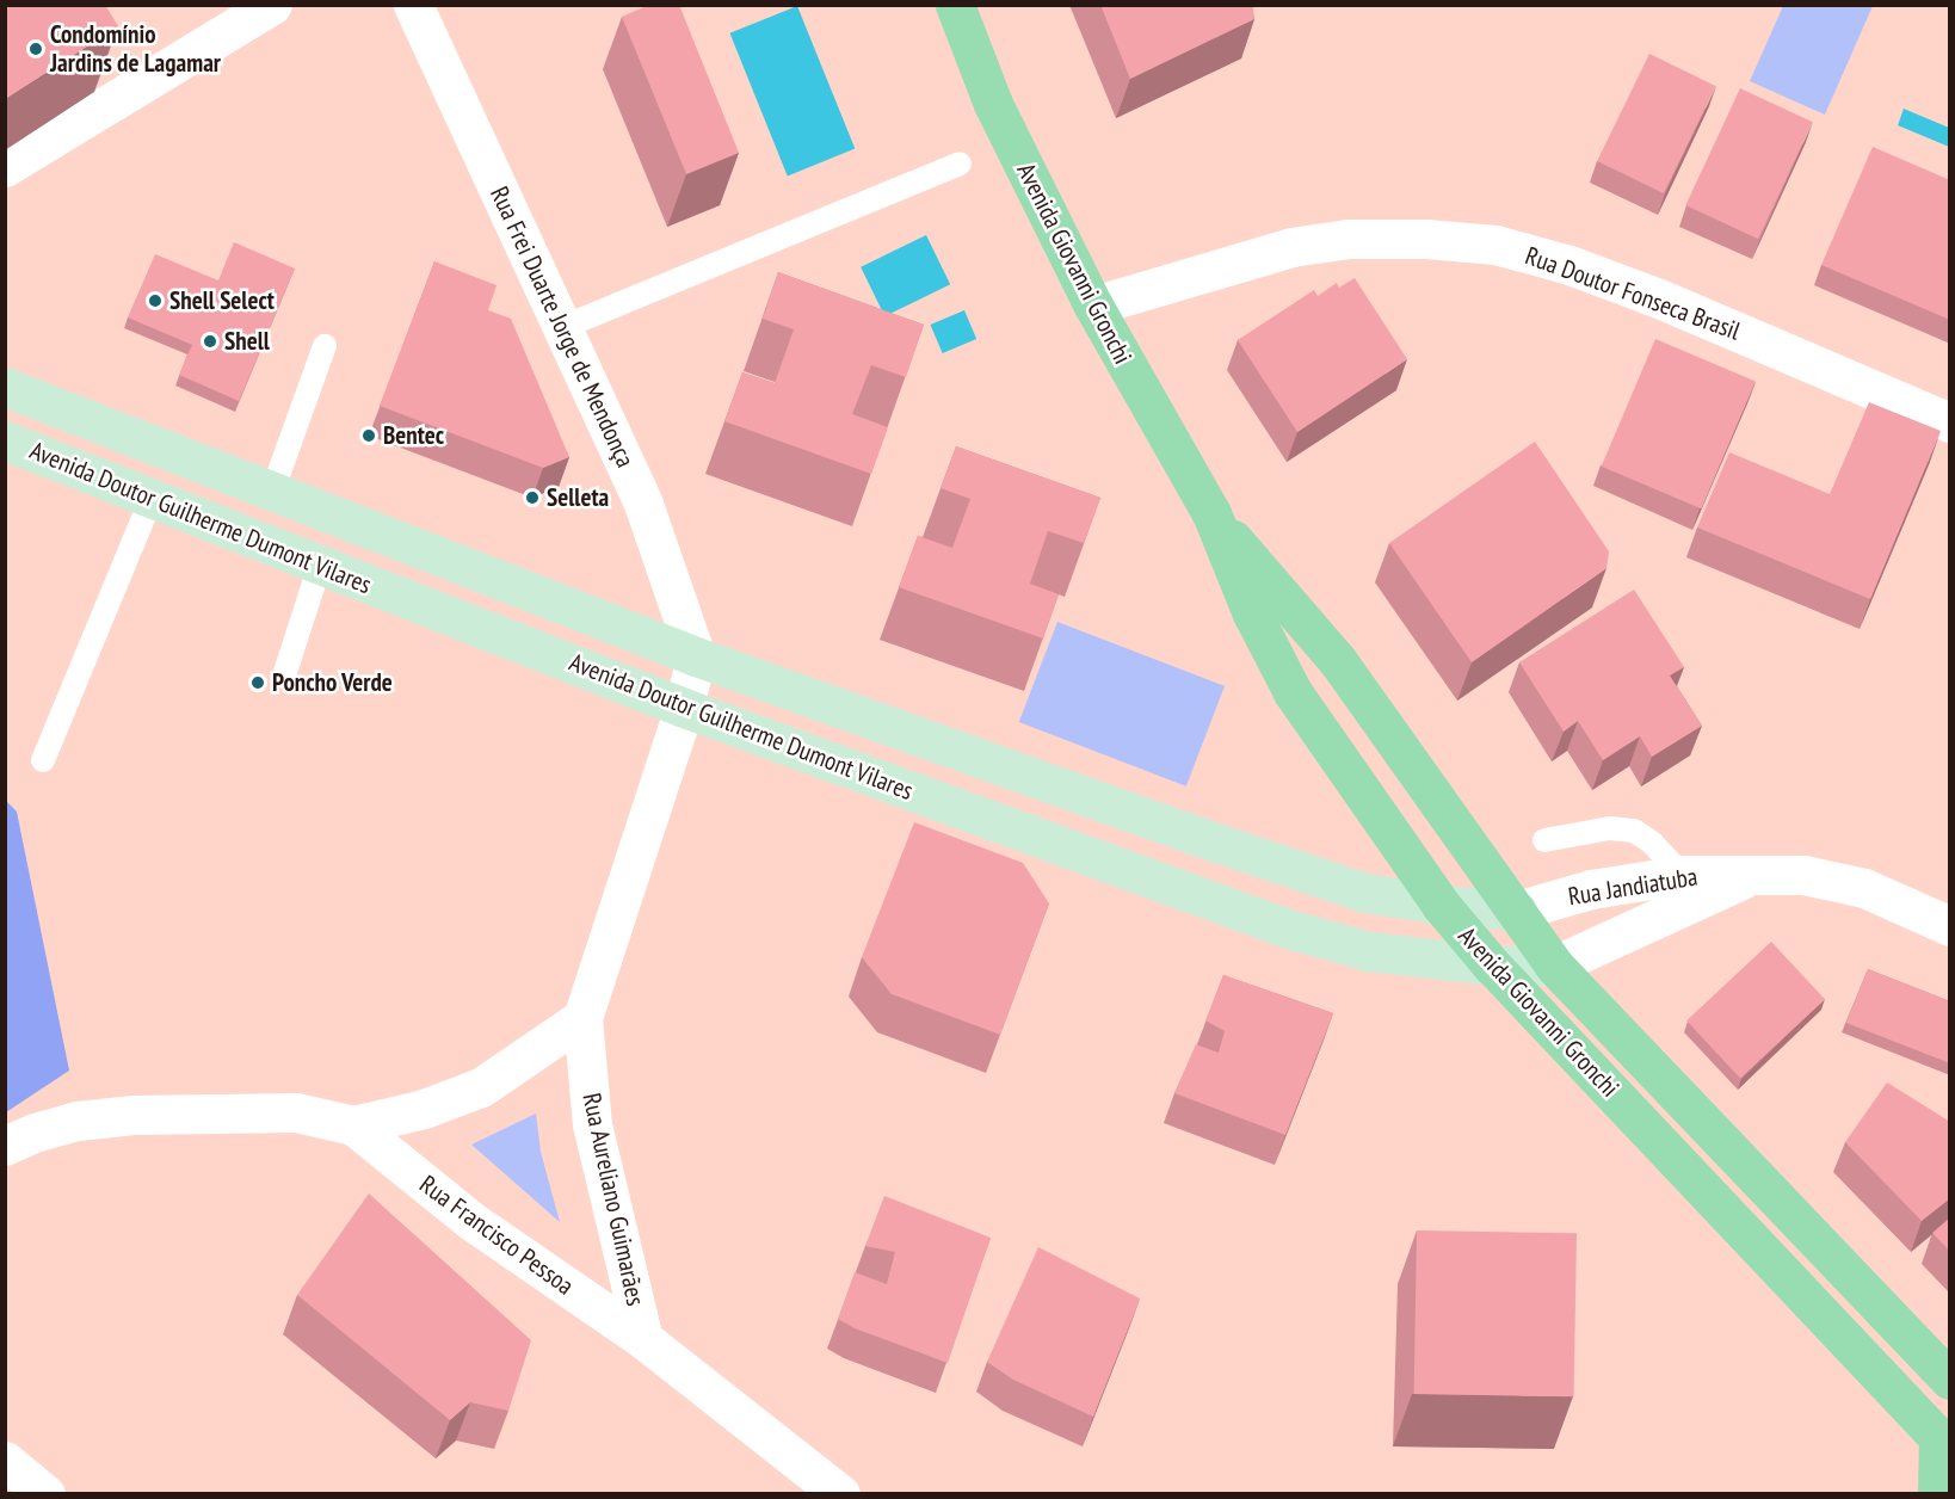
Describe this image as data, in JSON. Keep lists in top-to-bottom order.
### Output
{
  "streets": {
    "main road": ["Avenida Giovanni Gronchi", "Avenida Doutor Guilherme Dumont Vilares"],
    "street": [
      "Rua Doutor Fonseca Brasil",
      "Rua Frei Duarte Jorge de Mendonça",
      "Rua Jandiatuba",
      "Rua Aureliano Guimarães",
      "Rua Francisco Pessoa"
    ]
  },
  "crossings": [
    ["Avenida Giovanni Gronchi", "Rua Doutor Fonseca Brasil"],
    ["Avenida Giovanni Gronchi", "Avenida Doutor Guilherme Dumont Vilares"],
    ["Avenida Giovanni Gronchi", "Rua Jandiatuba"],
    ["Rua Frei Duarte Jorge de Mendonça", "Avenida Doutor Guilherme Dumont Vilares"],
    ["Rua Frei Duarte Jorge de Mendonça", "Rua Aureliano Guimarães"],
    ["Avenida Doutor Guilherme Dumont Vilares", "Rua Jandiatuba"],
    ["Avenida Doutor Guilherme Dumont Vilares", "Rua Aureliano Guimarães"],
    ["Rua Aureliano Guimarães", "Rua Francisco Pessoa"]
  ],
  "places": [
    "Condomínio Jardins de Lagamar",
    "Shell Select",
    "Shell",
    "Bentec",
    "Selleta",
    "Poncho Verde"
  ]
}
